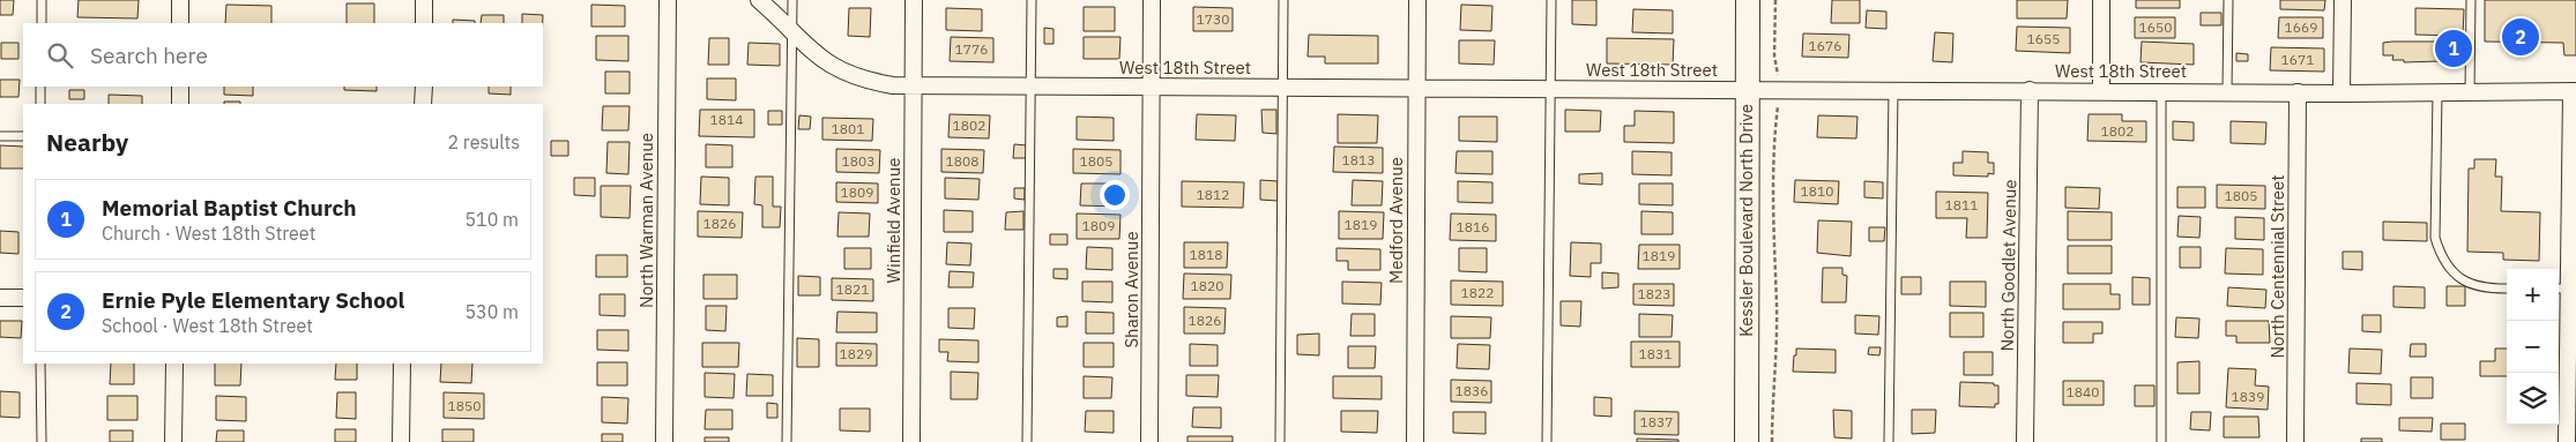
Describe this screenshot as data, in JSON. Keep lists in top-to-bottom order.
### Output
{
  "streets": {
    "main road": ["Kessler Boulevard North Drive"],
    "street": [
      "West 18th Street",
      "North Warman Avenue",
      "Winfield Avenue",
      "Medford Avenue",
      "North Goodlet Avenue",
      "North Centennial Street",
      "Sharon Avenue"
    ]
  },
  "crossings": [
    ["West 18th Street", "Winfield Avenue"],
    ["West 18th Street", "Medford Avenue"],
    ["West 18th Street", "Kessler Boulevard North Drive"],
    ["West 18th Street", "North Goodlet Avenue"],
    ["West 18th Street", "North Centennial Street"],
    ["West 18th Street", "Sharon Avenue"]
  ],
  "house_numbers": [
    "1730",
    "1650",
    "1669",
    "1655",
    "1676",
    "1776",
    "1671",
    "1814",
    "1802",
    "1801",
    "1802",
    "1813",
    "1803",
    "1808",
    "1805",
    "1810",
    "1809",
    "1812",
    "1805",
    "1811",
    "1826",
    "1819",
    "1809",
    "1816",
    "1818",
    "1819",
    "1820",
    "1821",
    "1822",
    "1823",
    "1826",
    "1829",
    "1831",
    "1836",
    "1840",
    "1839",
    "1850",
    "1837"
  ],
  "page": {
    "pins": ["2", "1"],
    "search": "Search here",
    "heading": ["Nearby", "2 results"],
    "list": [
      {
        "mark": "1",
        "name": "Memorial Baptist Church",
        "note": "Church · West 18th Street",
        "value": "510 m"
      },
      {
        "mark": "2",
        "name": "Ernie Pyle Elementary School",
        "note": "School · West 18th Street",
        "value": "530 m"
      }
    ],
    "map_buttons": ["+", "−"]
  }
}
